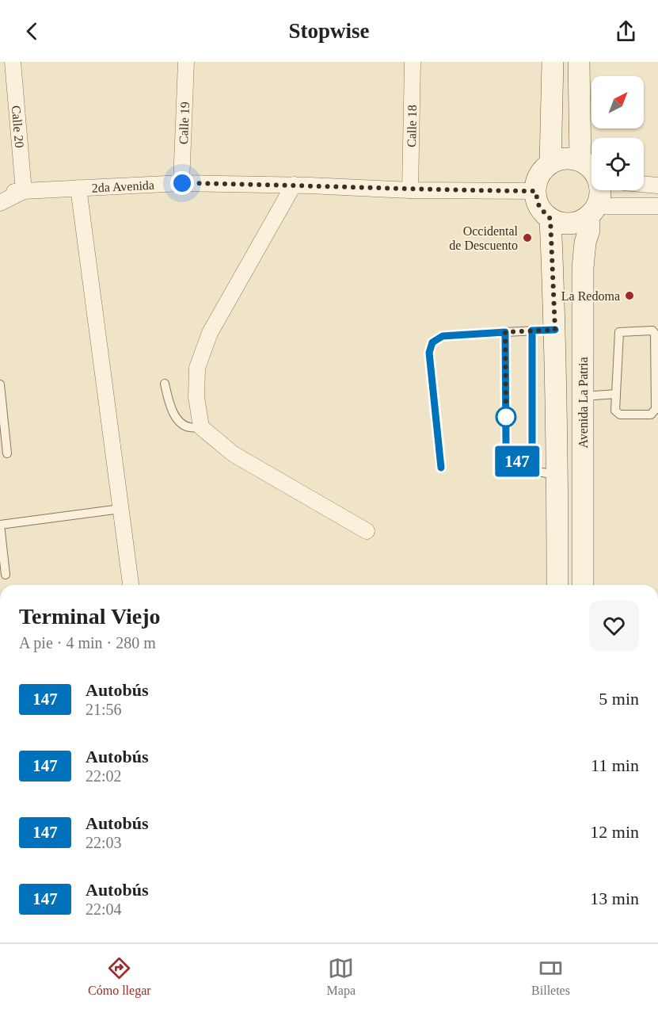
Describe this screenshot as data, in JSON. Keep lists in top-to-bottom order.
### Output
{
  "streets": {
    "street": [
      "Calle 19",
      "Calle 18",
      "Calle 20",
      "2da Avenida",
      "Avenida La Patria"
    ]
  },
  "crossings": [
    ["Calle 19", "2da Avenida"],
    ["Calle 18", "2da Avenida"],
    ["Calle 20", "2da Avenida"]
  ],
  "places": ["Occidental de Descuento", "La Redoma"],
  "lines": ["bus line 147"],
  "north": "top right",
  "page": {
    "header": "Stopwise",
    "on_map": "147",
    "heading": ["Terminal Viejo", "A pie · 4 min · 280 m"],
    "list": [
      {
        "mark": "147",
        "name": "Autobús",
        "note": "21:56",
        "value": "5 min"
      },
      {
        "mark": "147",
        "name": "Autobús",
        "note": "22:02",
        "value": "11 min"
      },
      {
        "mark": "147",
        "name": "Autobús",
        "note": "22:03",
        "value": "12 min"
      },
      {
        "mark": "147",
        "name": "Autobús",
        "note": "22:04",
        "value": "13 min"
      }
    ],
    "tabs": ["Cómo llegar", "Mapa", "Billetes"]
  }
}
